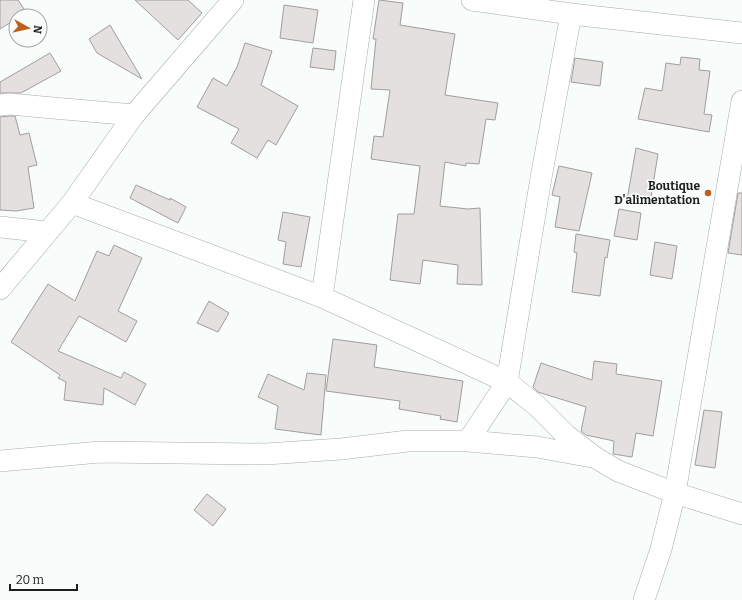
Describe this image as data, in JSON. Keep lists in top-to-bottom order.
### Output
{
  "places": ["Boutique D'alimentation"],
  "scale_bar": "20 m",
  "north": "right"
}
